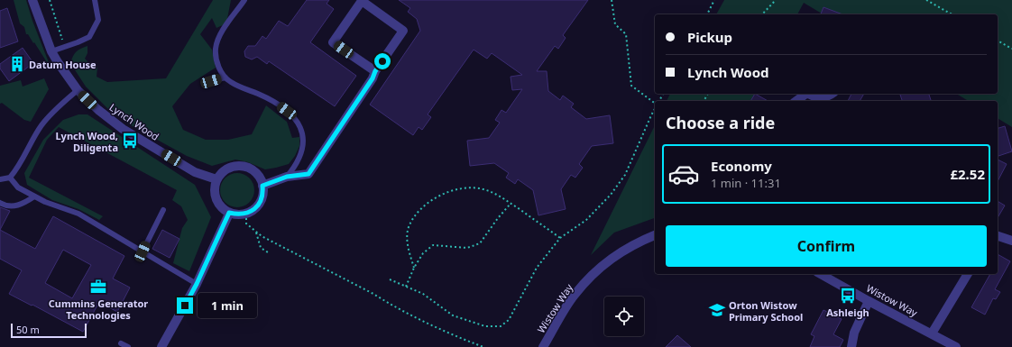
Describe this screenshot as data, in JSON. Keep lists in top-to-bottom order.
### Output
{
  "streets": {
    "street": ["Lynch Wood", "Wistow Way"]
  },
  "places": {
    "building": ["Datum House"],
    "bus stop": ["Lynch Wood, Diligenta", "Ashleigh"],
    "office": ["Cummins Generator Technologies"],
    "school or university": ["Orton Wistow Primary School"]
  },
  "scale_bar": "50 m",
  "page": {
    "banner": ["Pickup", "Lynch Wood"],
    "heading": "Choose a ride",
    "list": [
      {
        "name": "Economy",
        "note": "1 min · 11:31",
        "value": "£2.52"
      }
    ],
    "buttons": "Confirm",
    "bubble": "1 min",
    "scale": "50 m"
  }
}
